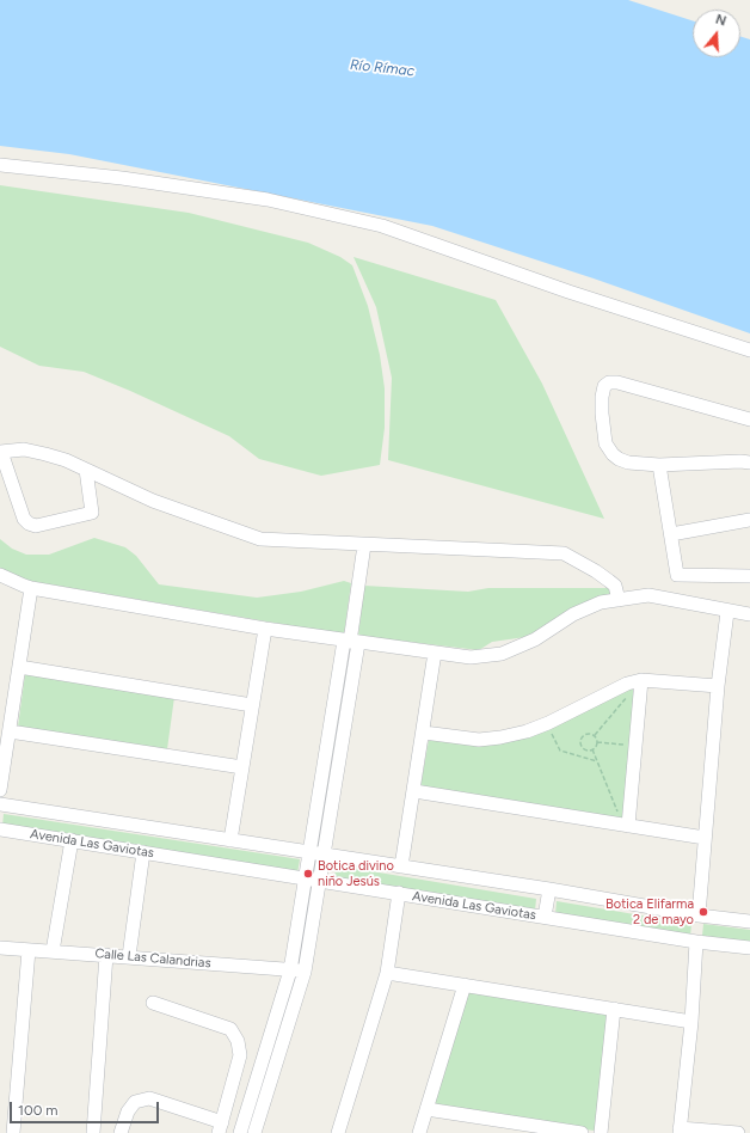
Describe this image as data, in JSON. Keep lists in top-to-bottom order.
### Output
{
  "streets": {
    "street": ["Avenida Las Gaviotas", "Calle Las Calandrias"]
  },
  "water": ["Río Rímac"],
  "places": ["Botica divino niño Jesús", "Botica Elifarma 2 de mayo"],
  "scale_bar": "100 m",
  "north": "top"
}
